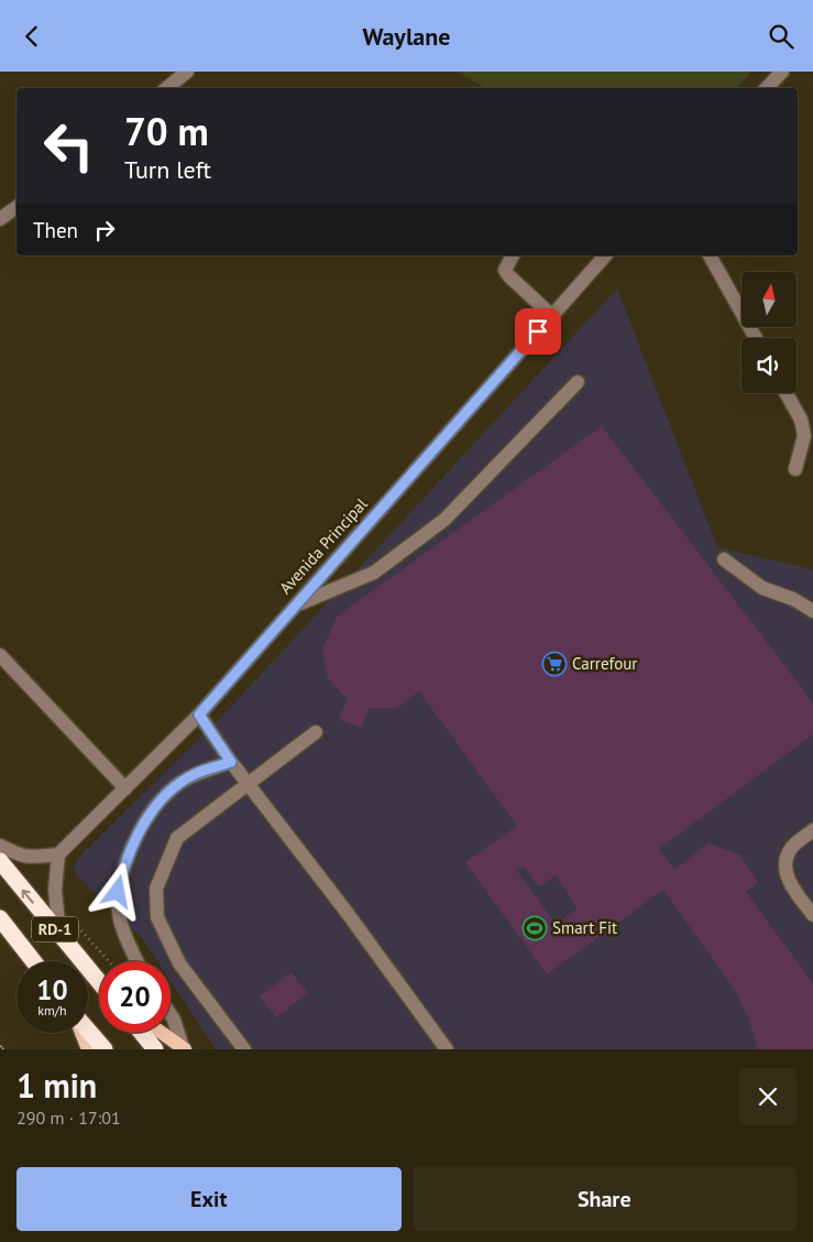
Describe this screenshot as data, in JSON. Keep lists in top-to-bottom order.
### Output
{
  "streets": {
    "highway": ["RD-1"],
    "street": ["Avenida Principal"]
  },
  "places": {
    "supermarket": ["Carrefour"],
    "sports": ["Smart Fit"]
  },
  "north": "top",
  "page": {
    "header": "Waylane",
    "turn": ["70 m", "Turn left"],
    "then": "Then",
    "speed": "10 km/h",
    "limit": "20",
    "heading": ["1 min", "290 m · 17:01"],
    "buttons": ["Exit", "Share"]
  }
}
